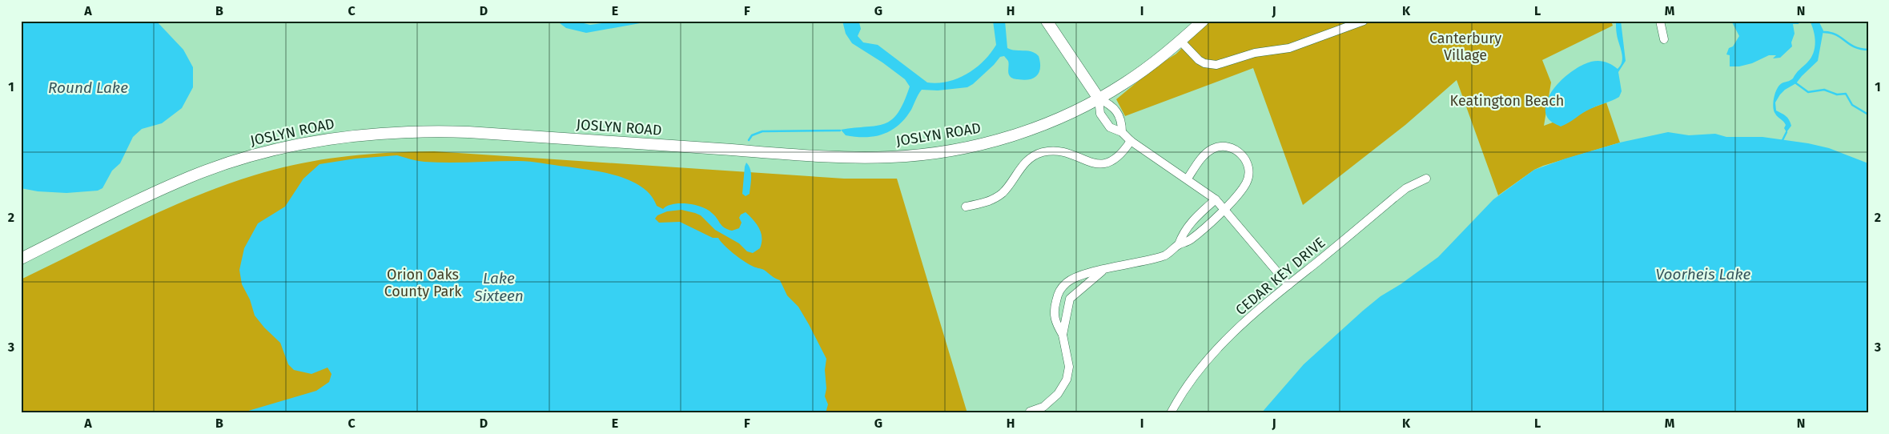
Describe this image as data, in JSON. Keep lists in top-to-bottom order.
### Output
{
  "streets": {
    "street": ["JOSLYN ROAD", "CEDAR KEY DRIVE"]
  },
  "water": ["Round Lake", "Voorheis Lake", "Lake Sixteen"],
  "parks": ["Canterbury Village", "Keatington Beach", "Orion Oaks County Park"],
  "grid": {
    "columns": [
      "A",
      "B",
      "C",
      "D",
      "E",
      "F",
      "G",
      "H",
      "I",
      "J",
      "K",
      "L",
      "M",
      "N"
    ],
    "rows": ["1", "2", "3"]
  }
}
